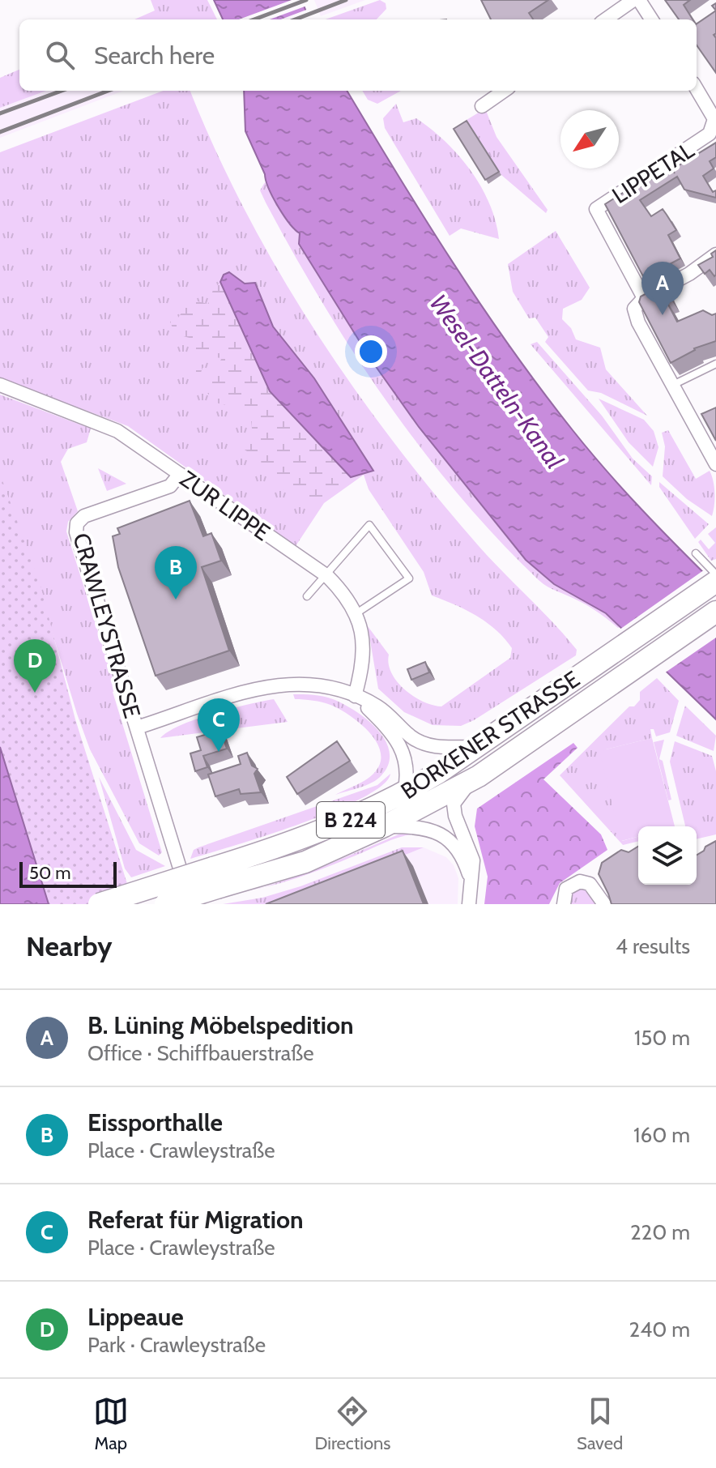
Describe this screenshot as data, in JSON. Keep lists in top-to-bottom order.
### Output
{
  "streets": {
    "main road": ["BORKENER STRASSE", "B 224"],
    "street": ["LIPPETAL", "ZUR LIPPE", "CRAWLEYSTRASSE"]
  },
  "crossings": [
    ["ZUR LIPPE", "CRAWLEYSTRASSE"],
    ["CRAWLEYSTRASSE", "BORKENER STRASSE"]
  ],
  "water": ["Wesel-Datteln-Kanal"],
  "scale_bar": "50 m",
  "north": "bottom left",
  "page": {
    "search": "Search here",
    "pins": [
      "A",
      "B",
      "D",
      "C"
    ],
    "scale": "50 m",
    "heading": ["Nearby", "4 results"],
    "list": [
      {
        "mark": "A",
        "name": "B. Lüning Möbelspedition",
        "note": "Office · Schiffbauerstraße",
        "value": "150 m"
      },
      {
        "mark": "B",
        "name": "Eissporthalle",
        "note": "Place · Crawleystraße",
        "value": "160 m"
      },
      {
        "mark": "C",
        "name": "Referat für Migration",
        "note": "Place · Crawleystraße",
        "value": "220 m"
      },
      {
        "mark": "D",
        "name": "Lippeaue",
        "note": "Park · Crawleystraße",
        "value": "240 m"
      }
    ],
    "nav": ["Map", "Directions", "Saved"]
  }
}
